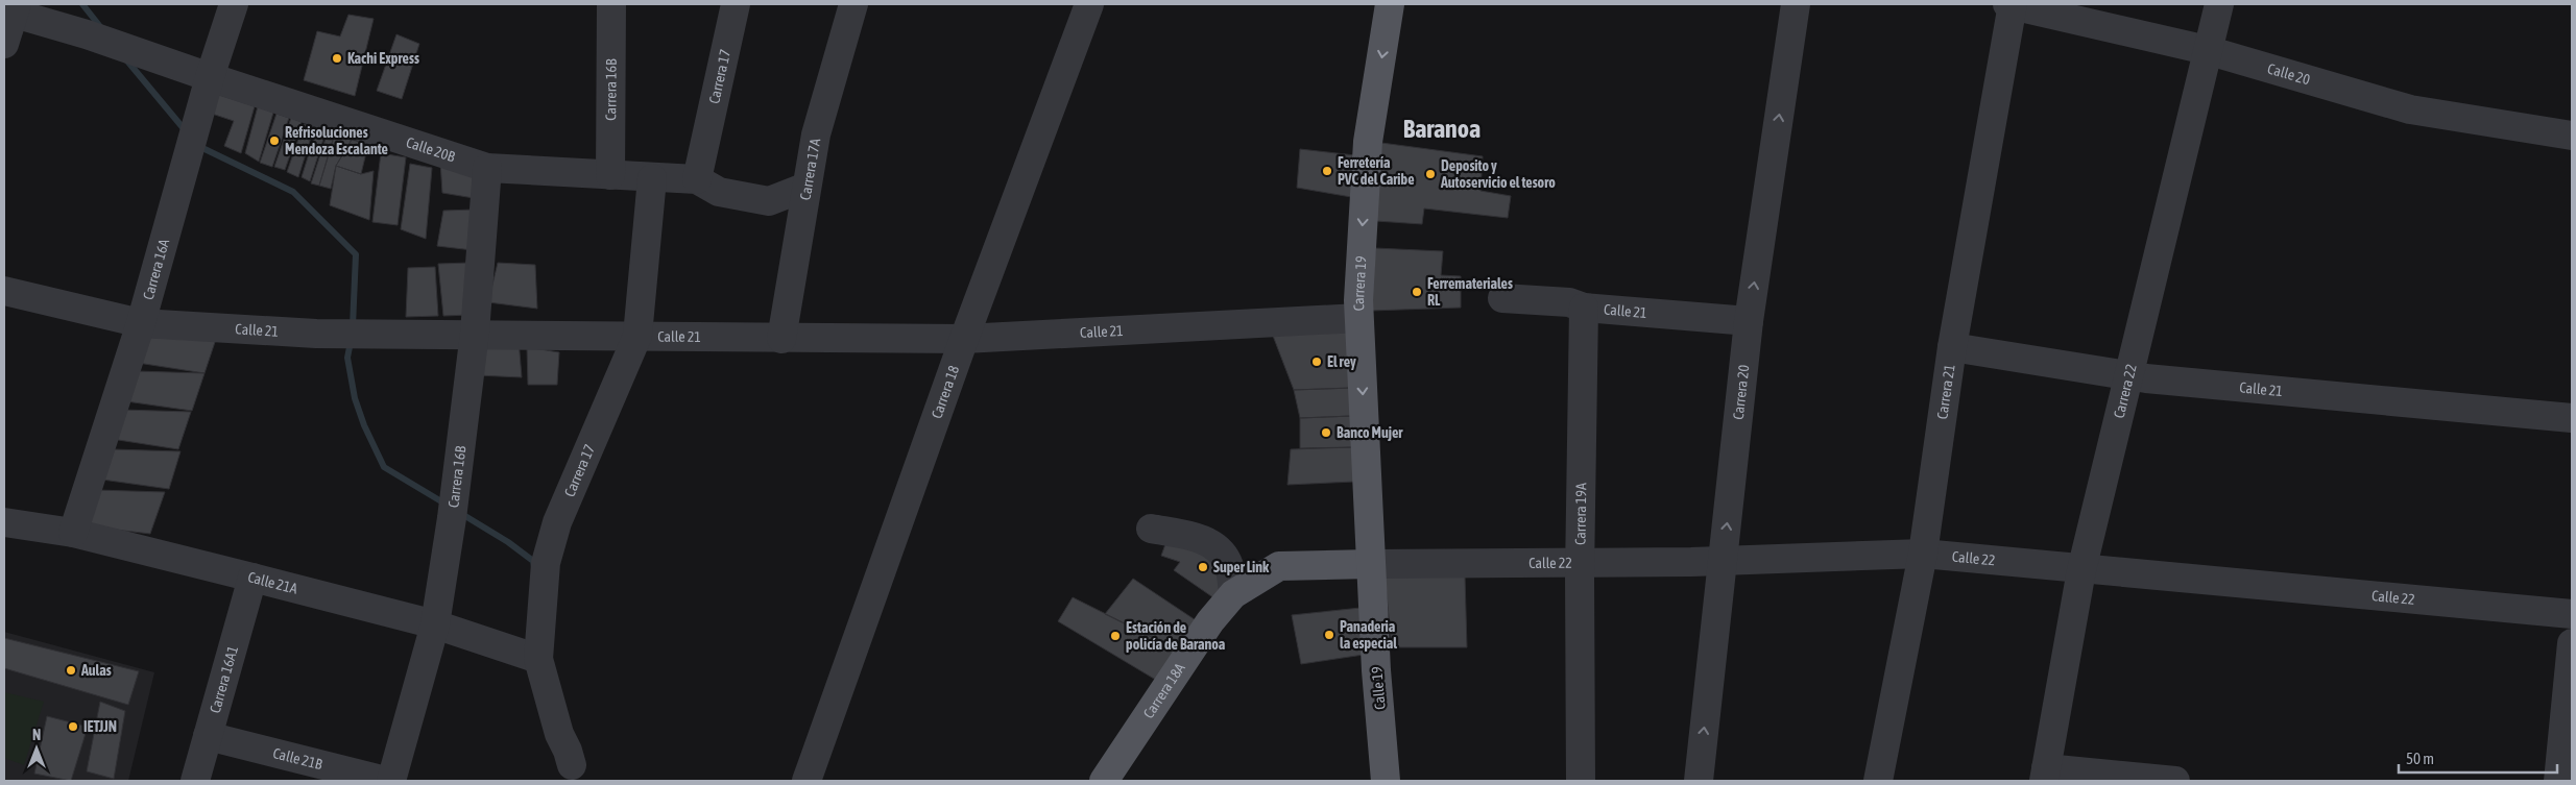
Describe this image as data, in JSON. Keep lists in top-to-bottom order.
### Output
{
  "streets": {
    "main road": ["Carrera 19", "Calle 19", "Carrera 18A"],
    "street": [
      "Calle 20",
      "Carrera 17",
      "Carrera 16B",
      "Calle 20B",
      "Carrera 17A",
      "Carrera 16A",
      "Calle 21",
      "Carrera 22",
      "Carrera 18",
      "Carrera 20",
      "Carrera 21",
      "Carrera 19A",
      "Calle 22",
      "Calle 21A",
      "Carrera 16A1",
      "Calle 21B"
    ]
  },
  "crossings": [
    ["Calle 20", "Carrera 22"],
    ["Calle 20", "Carrera 21"],
    ["Carrera 17", "Calle 20B"],
    ["Carrera 17", "Calle 21"],
    ["Carrera 17", "Calle 21A"],
    ["Carrera 16B", "Calle 20B"],
    ["Carrera 16B", "Calle 21"],
    ["Carrera 16B", "Calle 21A"],
    ["Calle 20B", "Carrera 17A"],
    ["Calle 20B", "Carrera 16A"],
    ["Carrera 17A", "Calle 21"],
    ["Carrera 16A", "Calle 21"],
    ["Carrera 16A", "Calle 21A"],
    ["Carrera 19", "Calle 21"],
    ["Carrera 19", "Calle 22"],
    ["Carrera 19", "Calle 19"],
    ["Carrera 19", "Carrera 18A"],
    ["Calle 21", "Carrera 22"],
    ["Calle 21", "Carrera 18"],
    ["Calle 21", "Carrera 20"],
    ["Calle 21", "Carrera 21"],
    ["Calle 21", "Carrera 19A"],
    ["Carrera 22", "Calle 22"],
    ["Carrera 20", "Calle 22"],
    ["Carrera 21", "Calle 22"],
    ["Carrera 19A", "Calle 22"],
    ["Calle 22", "Calle 19"],
    ["Calle 22", "Carrera 18A"],
    ["Calle 21A", "Carrera 16A1"],
    ["Carrera 16A1", "Calle 21B"],
    ["Calle 19", "Carrera 18A"]
  ],
  "one_way": ["Carrera 19", "Carrera 20"],
  "districts": ["Baranoa"],
  "places": [
    "Kachi Express",
    "Refrisoluciones Mendoza Escalante",
    "Ferretería PVC del Caribe",
    "Deposito y Autoservicio el tesoro",
    "Ferremateriales RL",
    "El rey",
    "Banco Mujer",
    "Super Link",
    "Panaderia la especial",
    "Estación de policía de Baranoa",
    "Aulas",
    "IETJJN"
  ],
  "scale_bar": "50 m",
  "north": "top"
}
